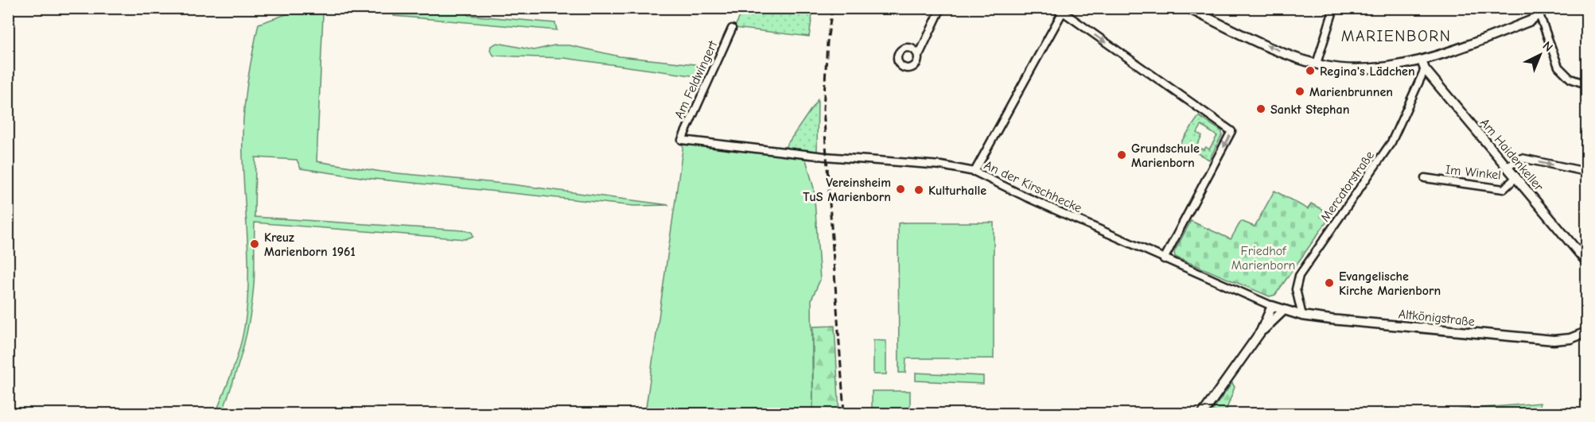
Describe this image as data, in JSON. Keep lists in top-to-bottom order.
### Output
{
  "streets": {
    "street": [
      "Am Feldwingert",
      "Am Haidenkeller",
      "Im Winkel",
      "An der Kirschhecke",
      "Mercatorstraße",
      "Altkönigstraße"
    ]
  },
  "crossings": [
    ["Am Feldwingert", "An der Kirschhecke"],
    ["Am Haidenkeller", "Im Winkel"],
    ["Am Haidenkeller", "Mercatorstraße"],
    ["An der Kirschhecke", "Altkönigstraße"],
    ["Mercatorstraße", "Altkönigstraße"]
  ],
  "districts": ["MARIENBORN"],
  "parks": ["Friedhof Marienborn"],
  "places": [
    "Regina's Lädchen",
    "Marienbrunnen",
    "Sankt Stephan",
    "Grundschule Marienborn",
    "Vereinsheim TuS Marienborn",
    "Kulturhalle",
    "Kreuz Marienborn 1961",
    "Evangelische Kirche Marienborn"
  ],
  "north": "top right"
}
